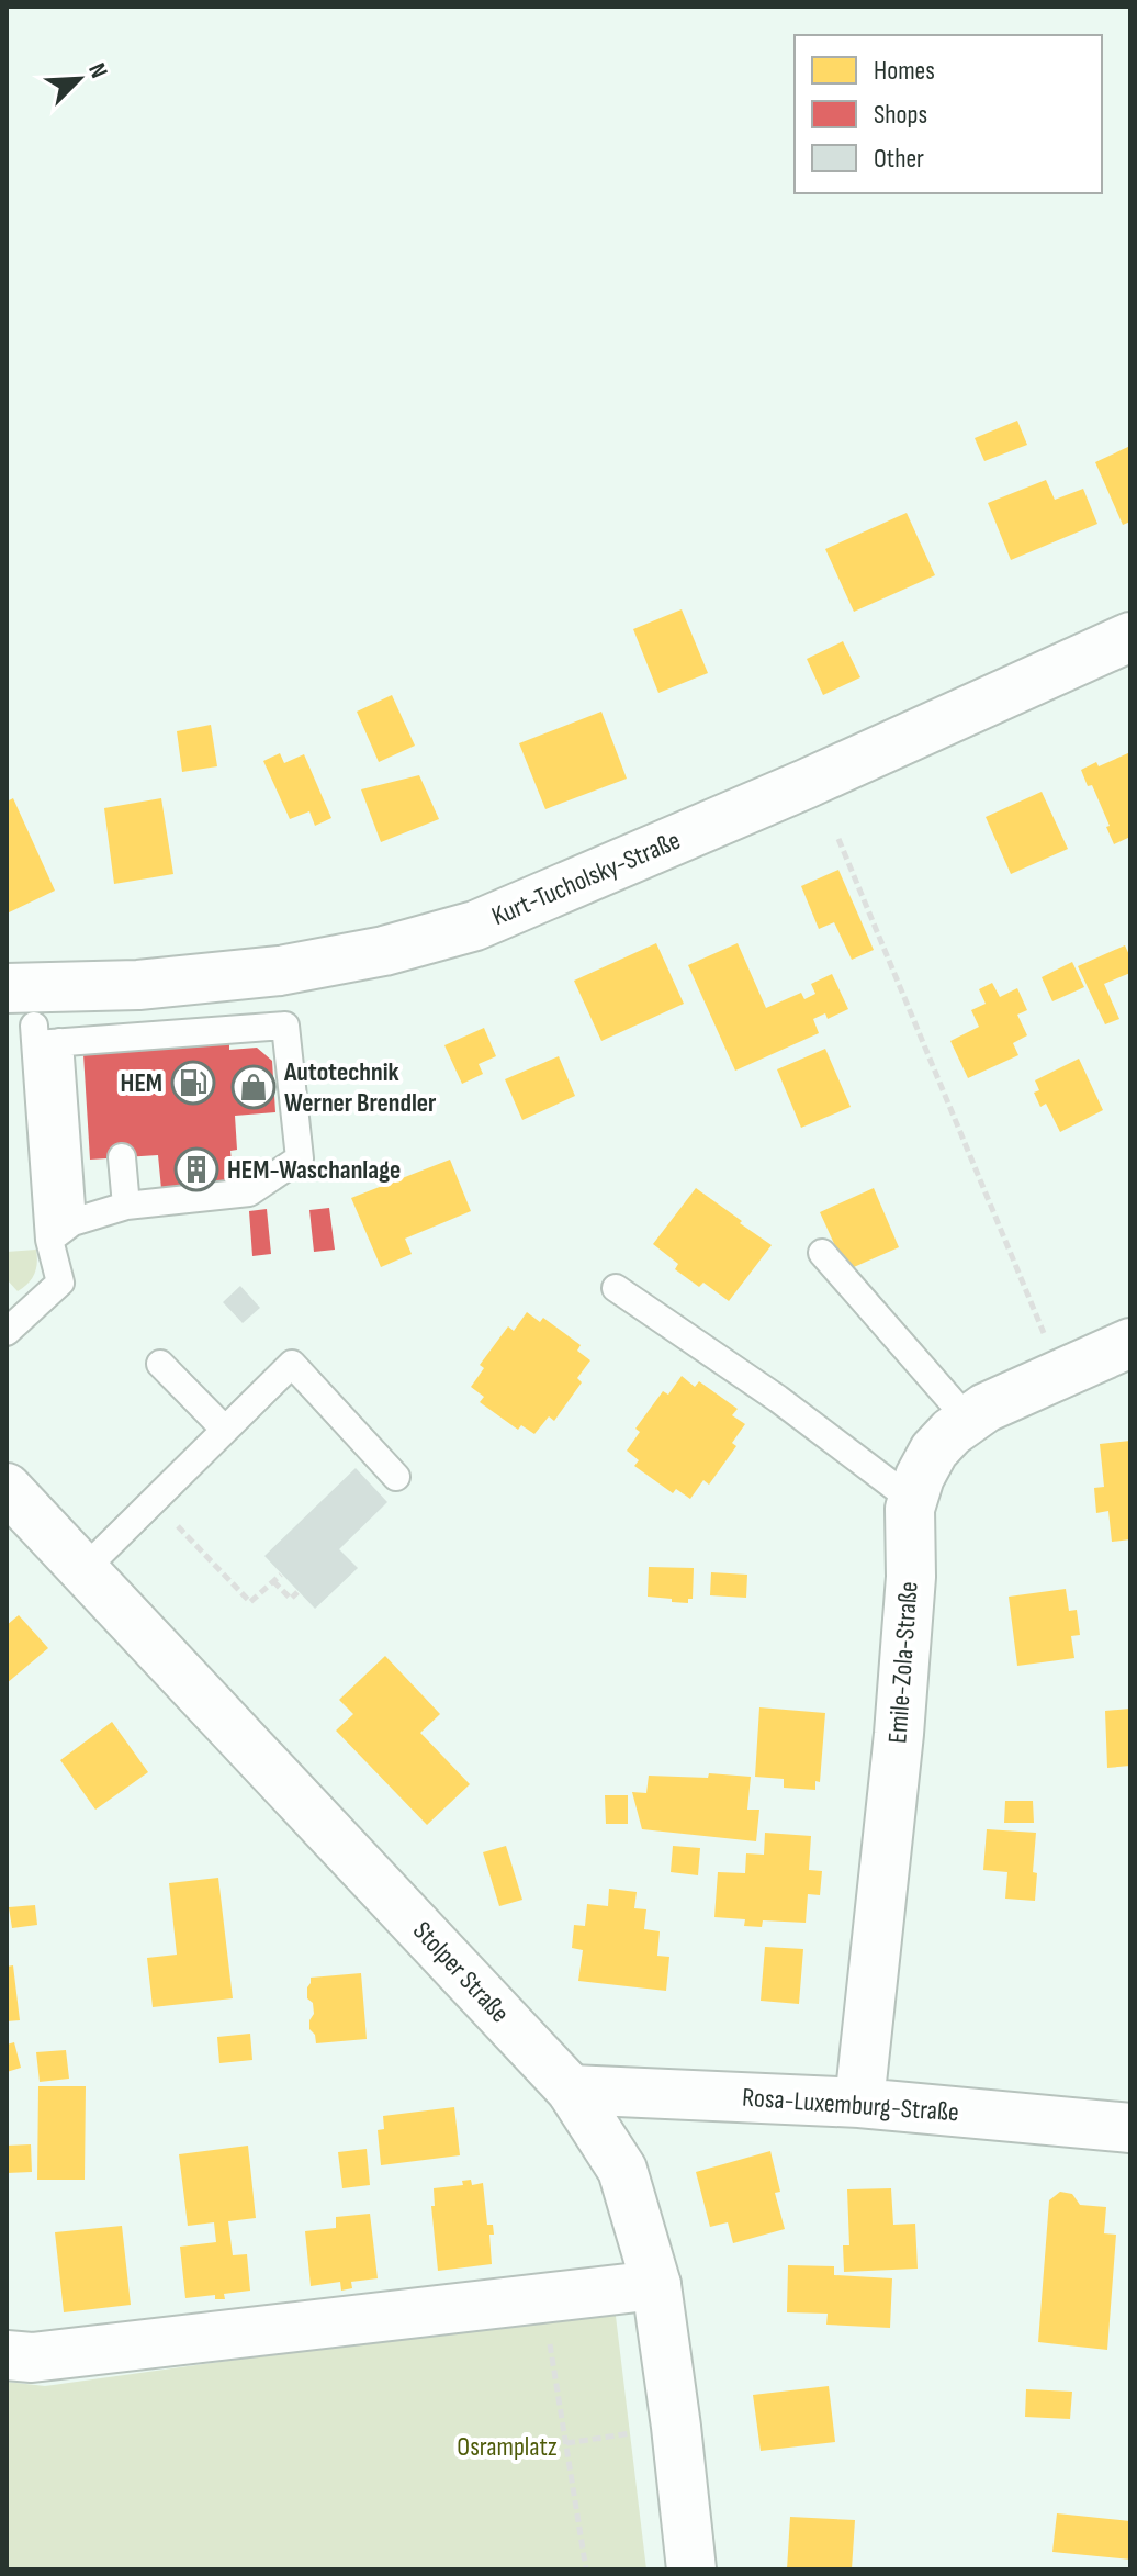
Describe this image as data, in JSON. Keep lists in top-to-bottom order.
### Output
{
  "streets": {
    "main road": [
      "Kurt-Tucholsky-Straße",
      "Emile-Zola-Straße",
      "Stolper Straße",
      "Rosa-Luxemburg-Straße"
    ]
  },
  "crossings": [
    ["Emile-Zola-Straße", "Rosa-Luxemburg-Straße"],
    ["Stolper Straße", "Rosa-Luxemburg-Straße"]
  ],
  "parks": ["Osramplatz"],
  "places": {
    "fuel station": ["HEM"],
    "shop": ["Autotechnik Werner Brendler"],
    "building": ["HEM-Waschanlage"]
  },
  "legend": ["Homes", "Shops", "Other"],
  "north": "top right"
}
